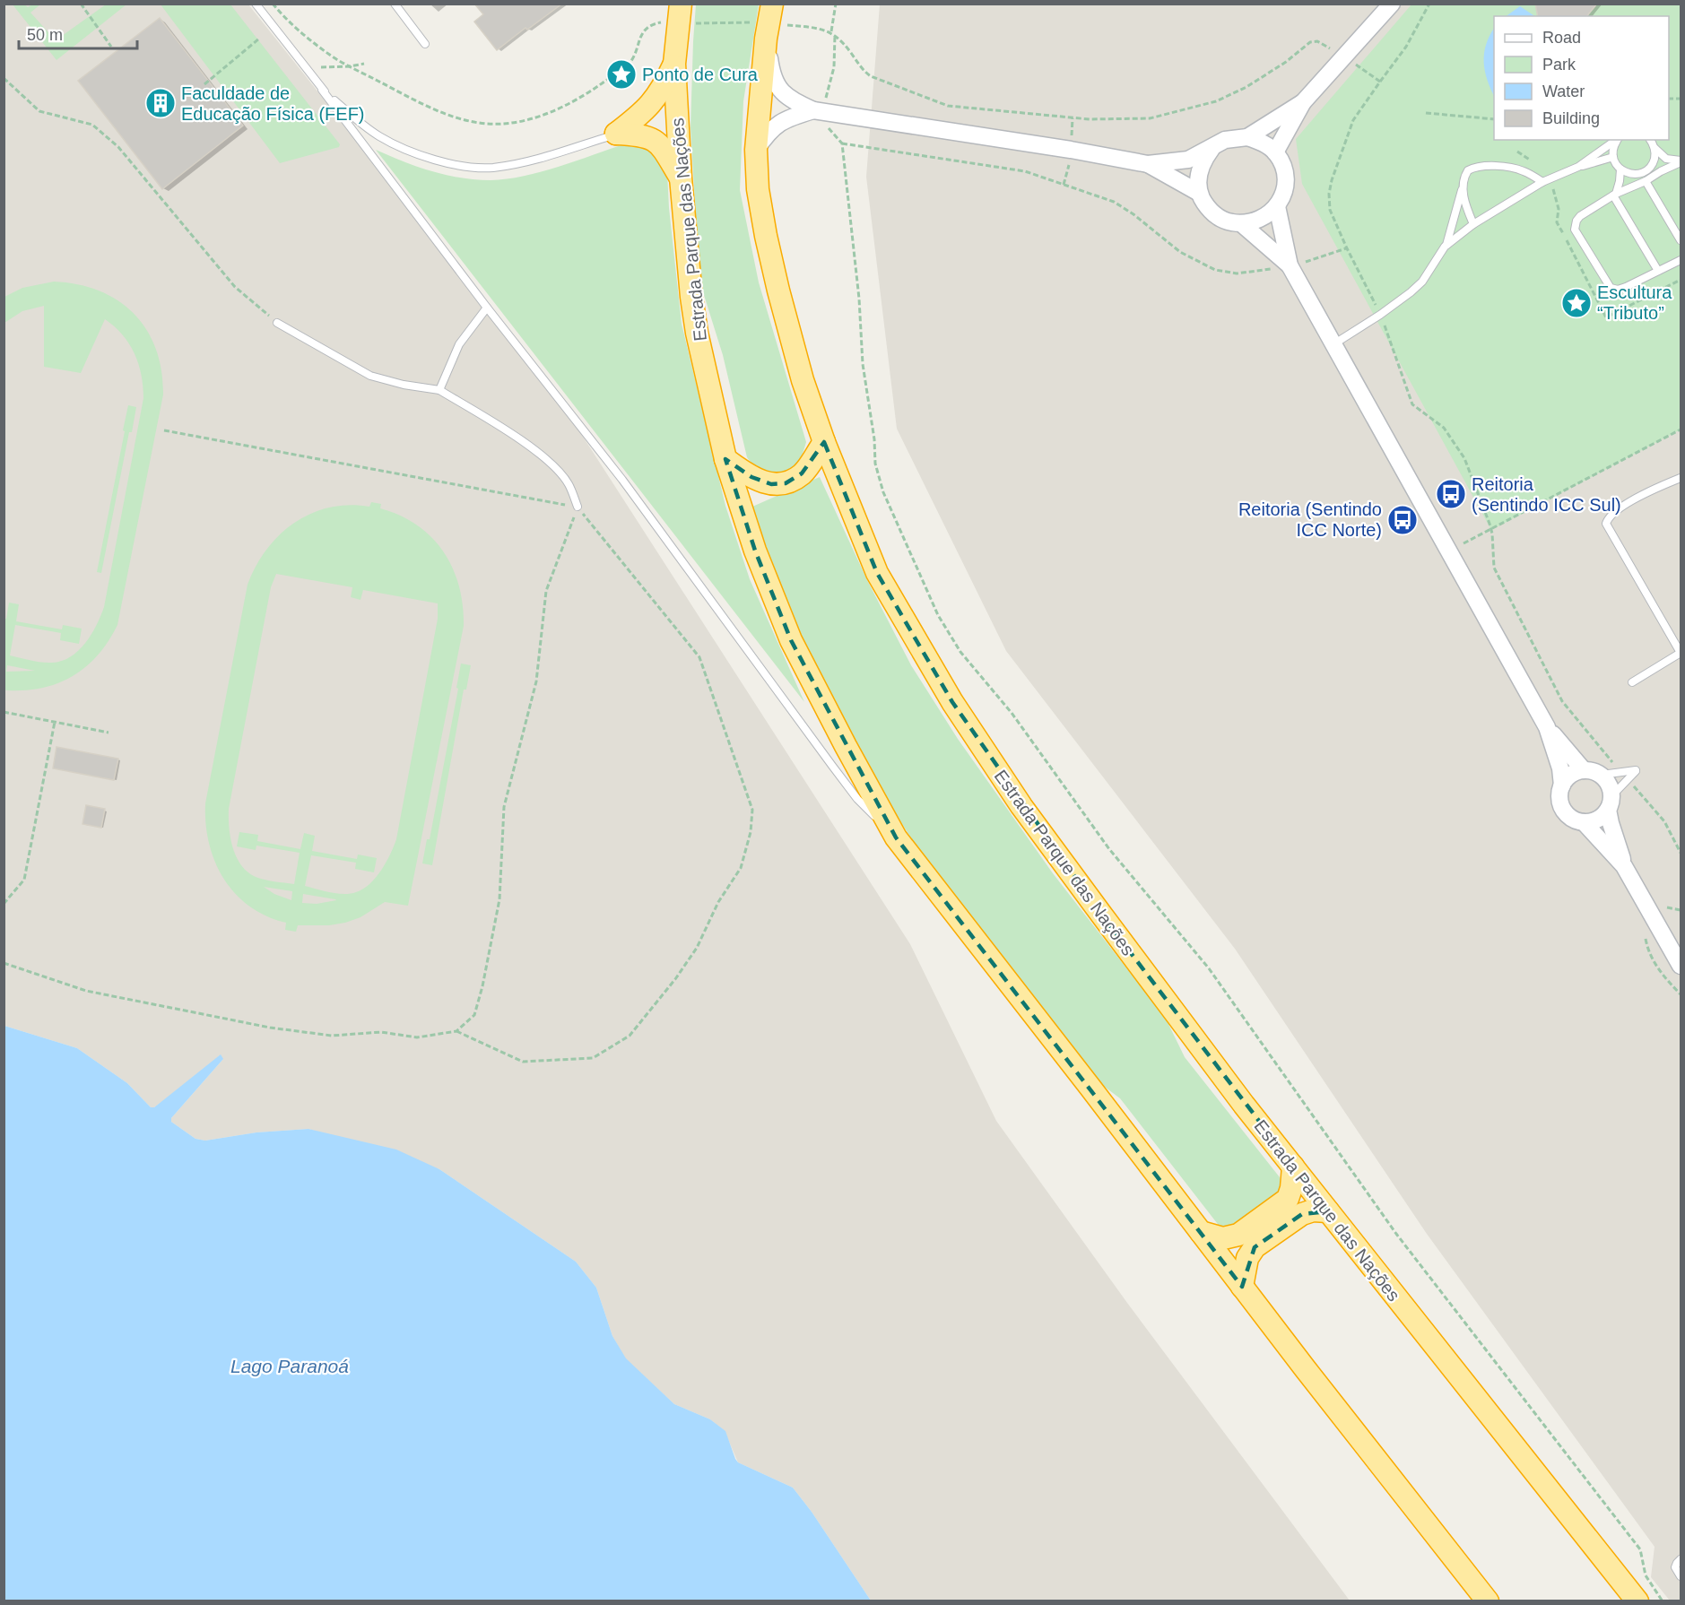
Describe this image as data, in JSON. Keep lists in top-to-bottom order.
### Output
{
  "streets": {
    "highway": ["Estrada Parque das Nações"]
  },
  "water": ["Lago Paranoá"],
  "places": {
    "place": ["Ponto de Cura", "Escultura “Tributo”"],
    "building": ["Faculdade de Educação Física (FEF)"],
    "bus stop": ["Reitoria (Sentindo ICC Sul)", "Reitoria (Sentindo ICC Norte)"]
  },
  "legend": [
    "Road",
    "Park",
    "Water",
    "Building"
  ],
  "scale_bar": "50 m"
}
